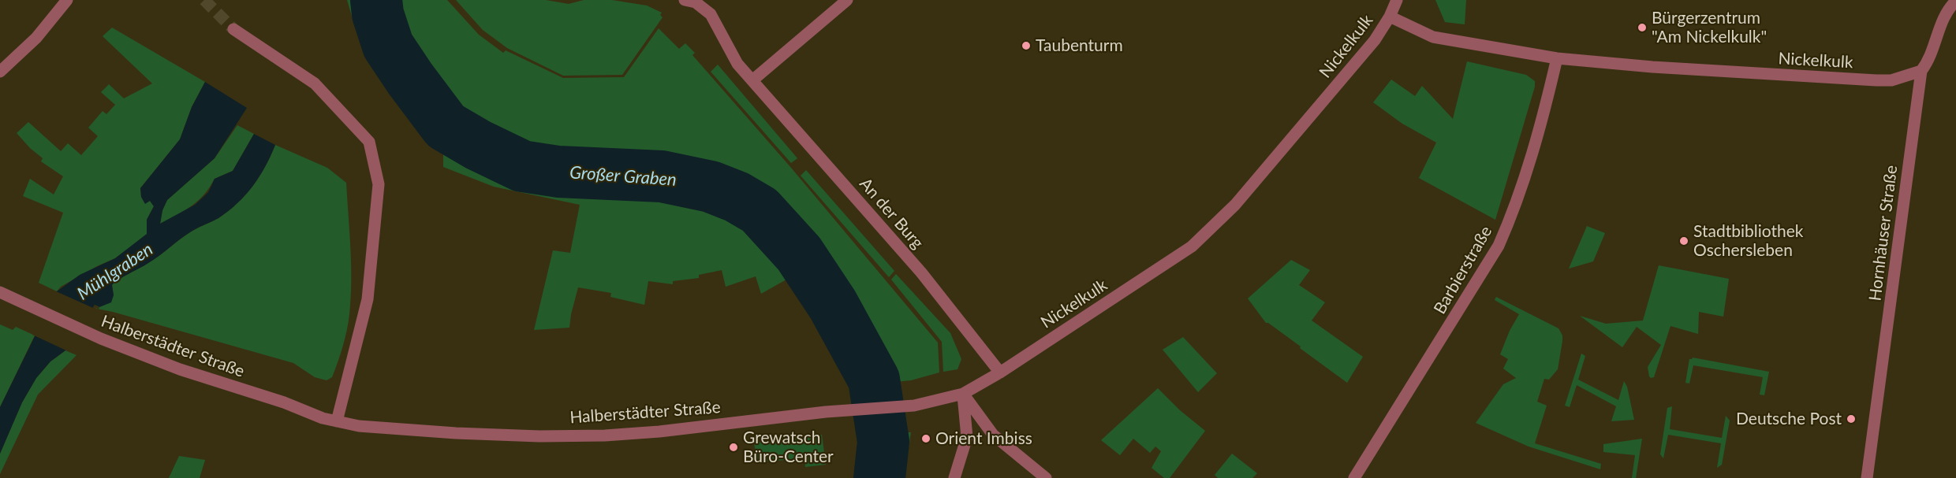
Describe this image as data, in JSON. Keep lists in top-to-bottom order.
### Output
{
  "streets": {
    "street": [
      "Nickelkulk",
      "An der Burg",
      "Hornhäuser Straße",
      "Barbierstraße",
      "Halberstädter Straße"
    ]
  },
  "crossings": [
    ["Nickelkulk", "An der Burg"],
    ["Nickelkulk", "Hornhäuser Straße"],
    ["Nickelkulk", "Barbierstraße"],
    ["Nickelkulk", "Halberstädter Straße"]
  ],
  "water": ["Großer Graben", "Mühlgraben"],
  "places": [
    "Bürgerzentrum \"Am Nickelkulk\"",
    "Taubenturm",
    "Stadtbibliothek Oschersleben",
    "Deutsche Post",
    "Orient Imbiss",
    "Grewatsch Büro-Center"
  ]
}
